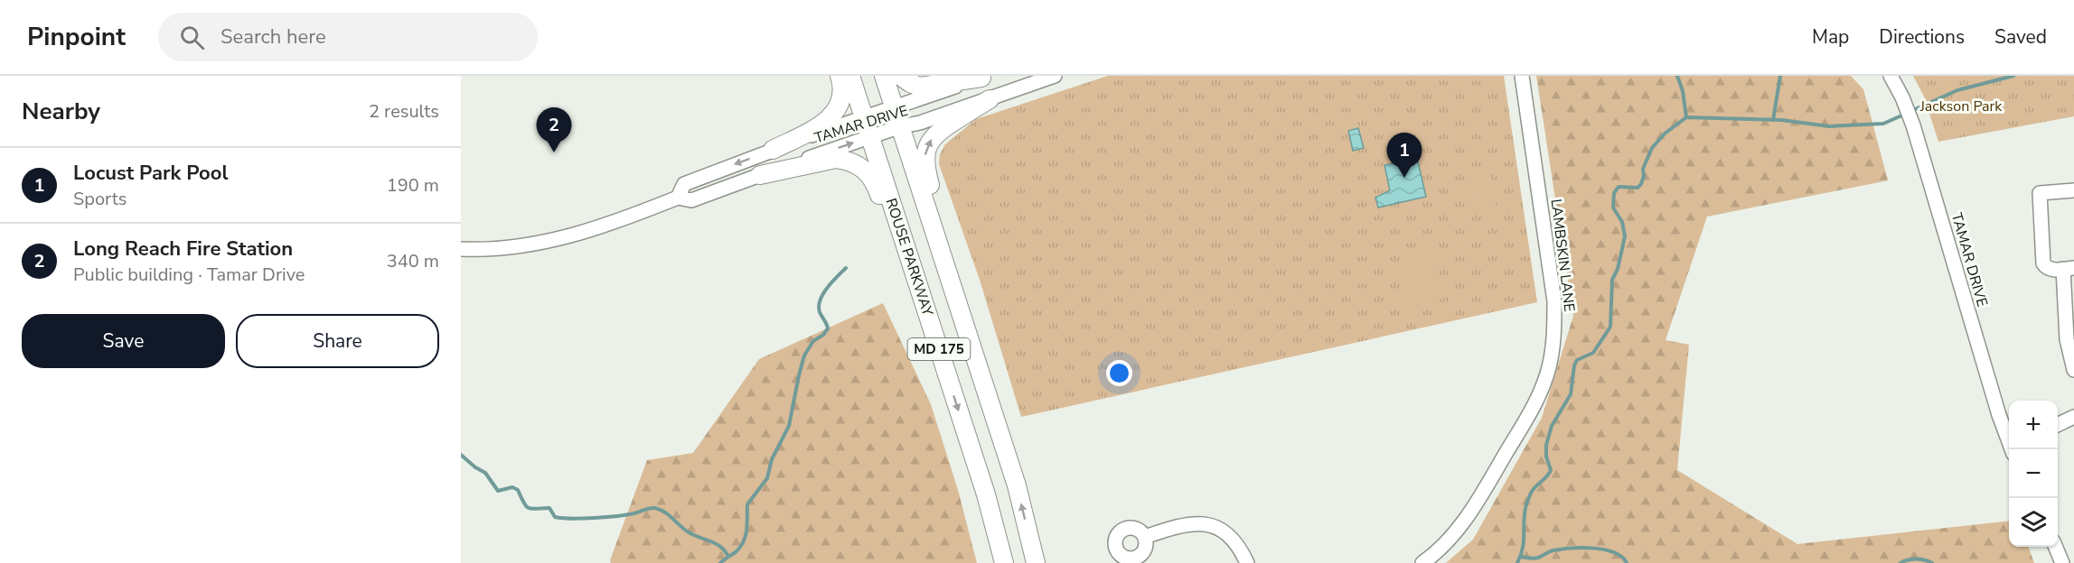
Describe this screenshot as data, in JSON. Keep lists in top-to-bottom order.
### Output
{
  "streets": {
    "main road": ["ROUSE PARKWAY", "MD 175"],
    "street": ["TAMAR DRIVE", "LAMBSKIN LANE"]
  },
  "crossings": [
    ["TAMAR DRIVE", "ROUSE PARKWAY"]
  ],
  "parks": ["Jackson Park"],
  "page": {
    "header": "Pinpoint",
    "search": "Search here",
    "nav": ["Map", "Directions", "Saved"],
    "heading": ["Nearby", "2 results"],
    "pins": ["2", "1"],
    "list": [
      {
        "mark": "1",
        "name": "Locust Park Pool",
        "note": "Sports",
        "value": "190 m"
      },
      {
        "mark": "2",
        "name": "Long Reach Fire Station",
        "note": "Public building · Tamar Drive",
        "value": "340 m"
      }
    ],
    "buttons": ["Save", "Share"],
    "map_buttons": ["+", "−"]
  }
}
